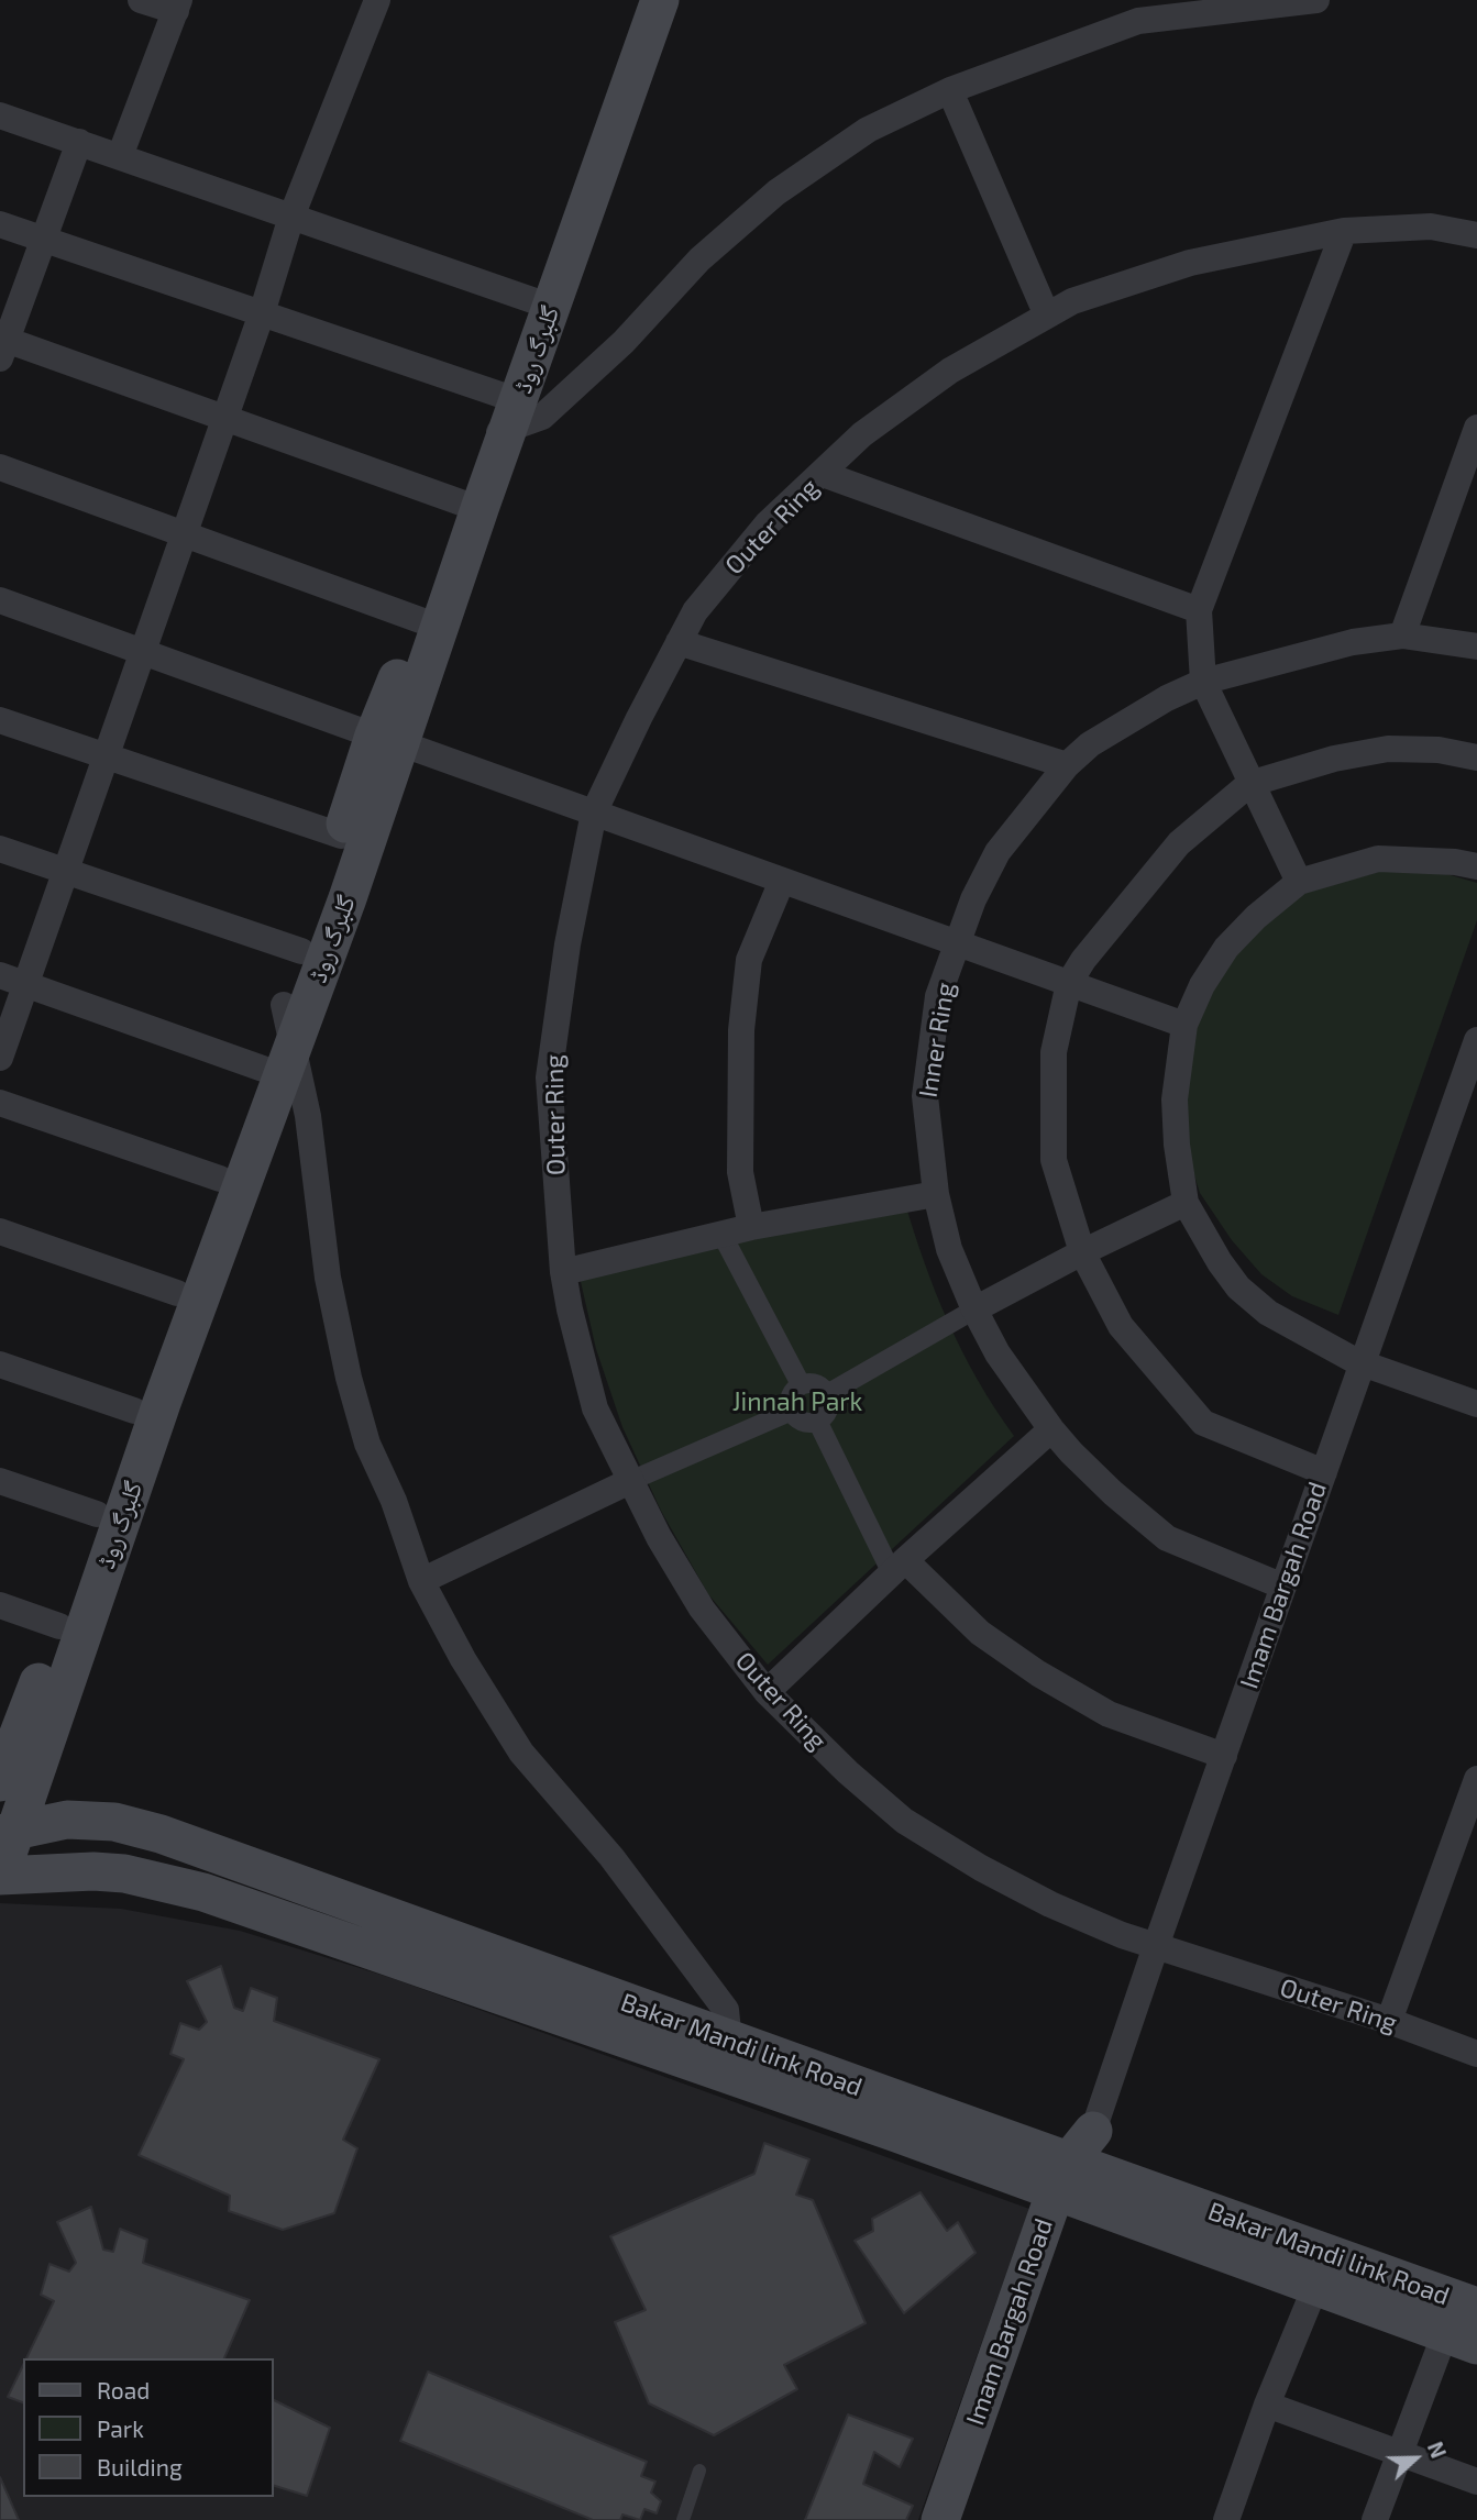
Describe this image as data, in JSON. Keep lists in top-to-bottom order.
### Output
{
  "streets": {
    "main road": ["گلبرگ روڈ", "Imam Bargah Road", "Bakar Mandi link Road"],
    "street": ["Outer Ring", "Inner Ring"]
  },
  "crossings": [
    ["گلبرگ روڈ", "Bakar Mandi link Road"],
    ["Outer Ring", "Imam Bargah Road"],
    ["Inner Ring", "Imam Bargah Road"],
    ["Imam Bargah Road", "Bakar Mandi link Road"]
  ],
  "parks": ["Jinnah Park"],
  "legend": ["Road", "Park", "Building"],
  "north": "right"
}
